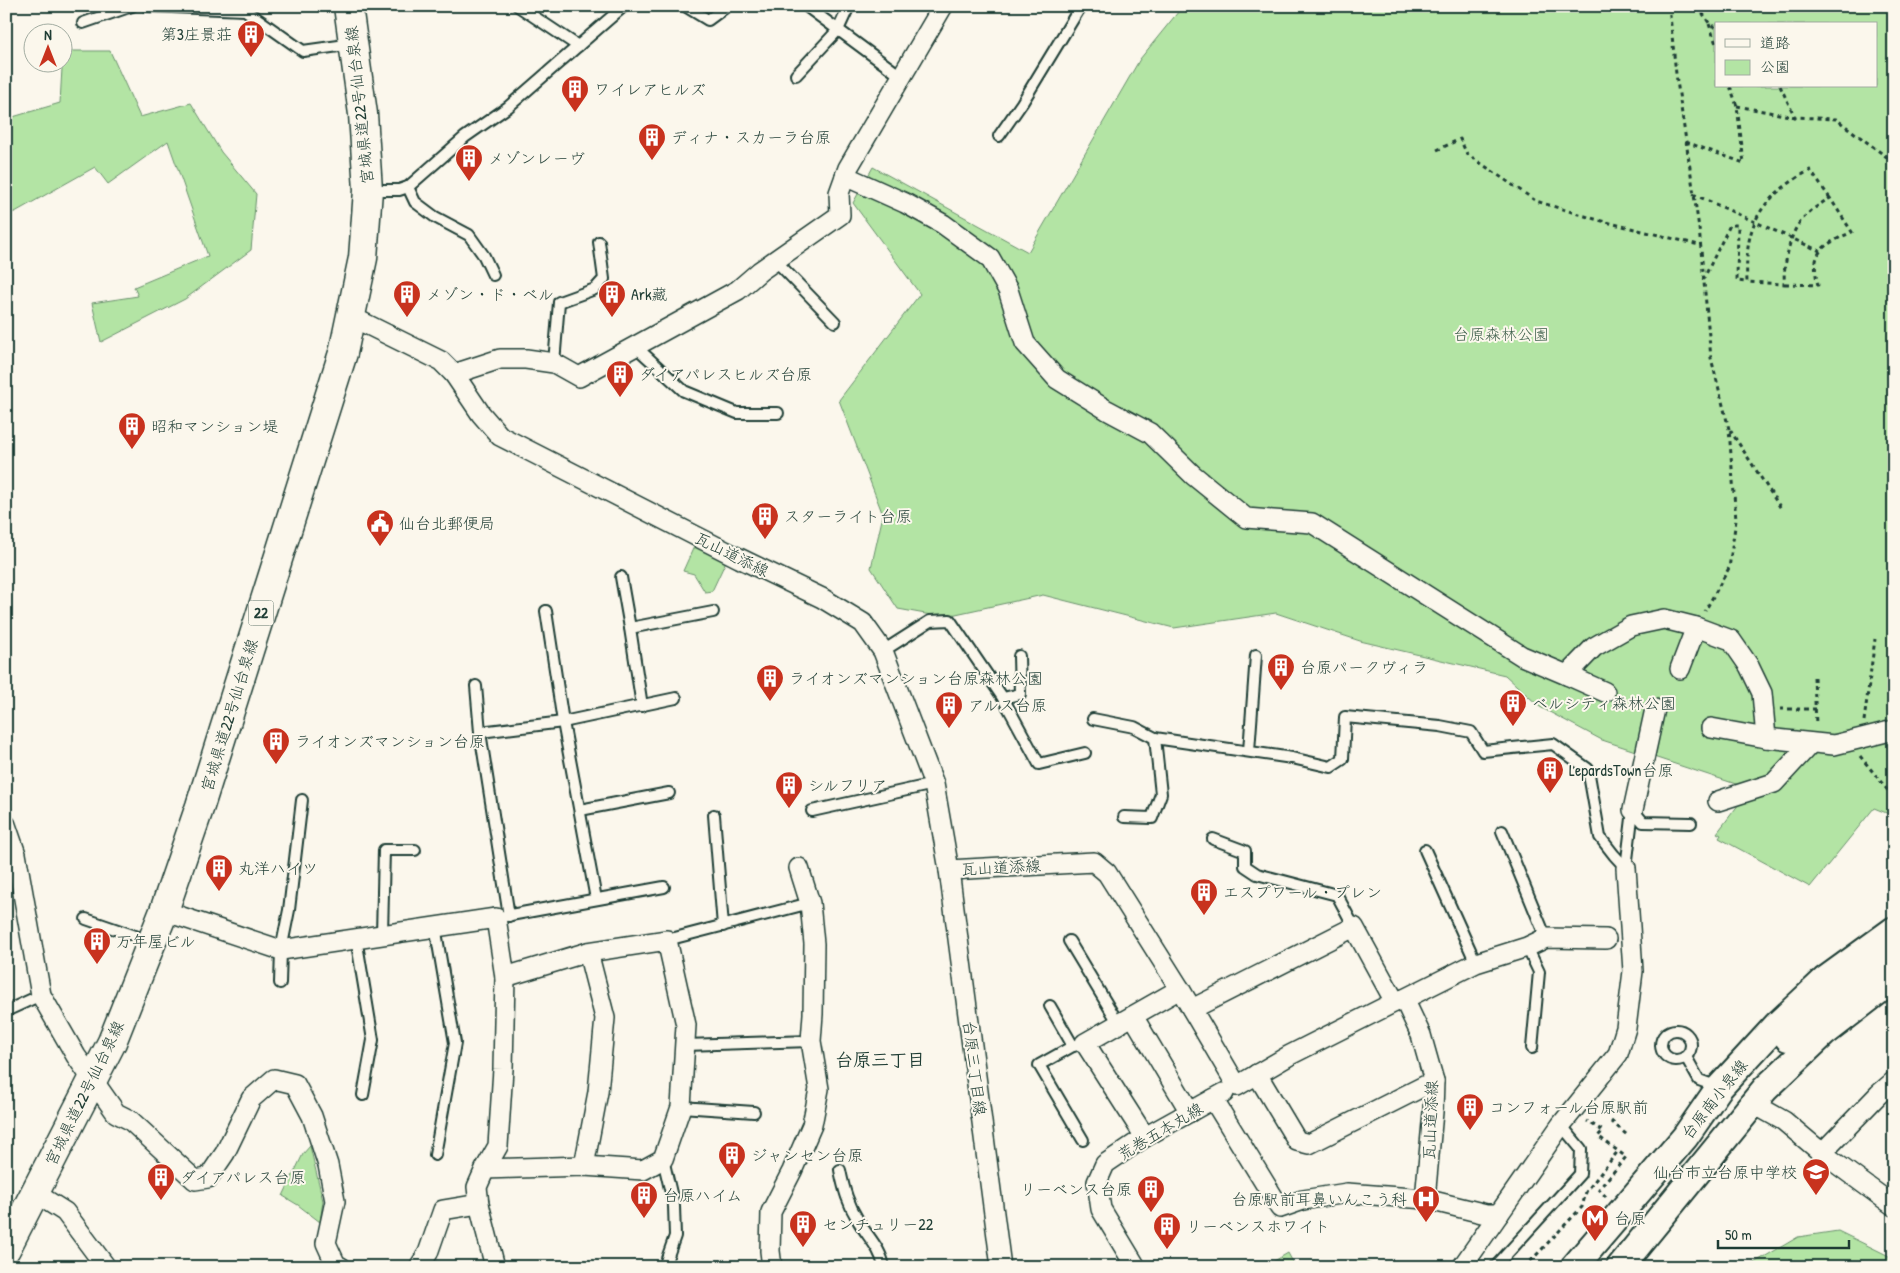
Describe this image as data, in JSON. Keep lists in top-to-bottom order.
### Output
{
  "streets": {
    "main road": ["宮城県道22号仙台泉線", "22"],
    "street": [
      "瓦山道添線",
      "台原三丁目線",
      "台原南小泉線",
      "荒巻五本丸線"
    ]
  },
  "crossings": [
    ["宮城県道22号仙台泉線", "瓦山道添線"],
    ["瓦山道添線", "台原三丁目線"],
    ["瓦山道添線", "荒巻五本丸線"]
  ],
  "districts": ["台原三丁目"],
  "parks": ["台原森林公園"],
  "places": {
    "building": [
      "第3庄景荘",
      "ワイレアヒルズ",
      "ディナ・スカーラ台原",
      "メゾンレーヴ",
      "メゾン・ド・ベル",
      "Ark藏",
      "ダイアパレスヒルズ台原",
      "昭和マンション堤",
      "スターライト台原",
      "台原パークヴィラ",
      "ライオンズマンション台原森林公園",
      "ベルシティ森林公園",
      "アルス台原",
      "ライオンズマンション台原",
      "LepardsTown台原",
      "シルフリア",
      "丸洋ハイツ",
      "エスプワール・プレン",
      "万年屋ビル",
      "コンフォール台原駅前",
      "ジャンセン台原",
      "ダイアパレス台原",
      "リーベンス台原",
      "台原ハイム",
      "センチュリー22",
      "リーベンスホワイト"
    ],
    "public building": ["仙台北郵便局"],
    "school or university": ["仙台市立台原中学校"],
    "hospital": ["台原駅前耳鼻いんこう科"],
    "metro station": ["台原"]
  },
  "legend": ["道路", "公園"],
  "scale_bar": "50 m",
  "north": "top"
}
